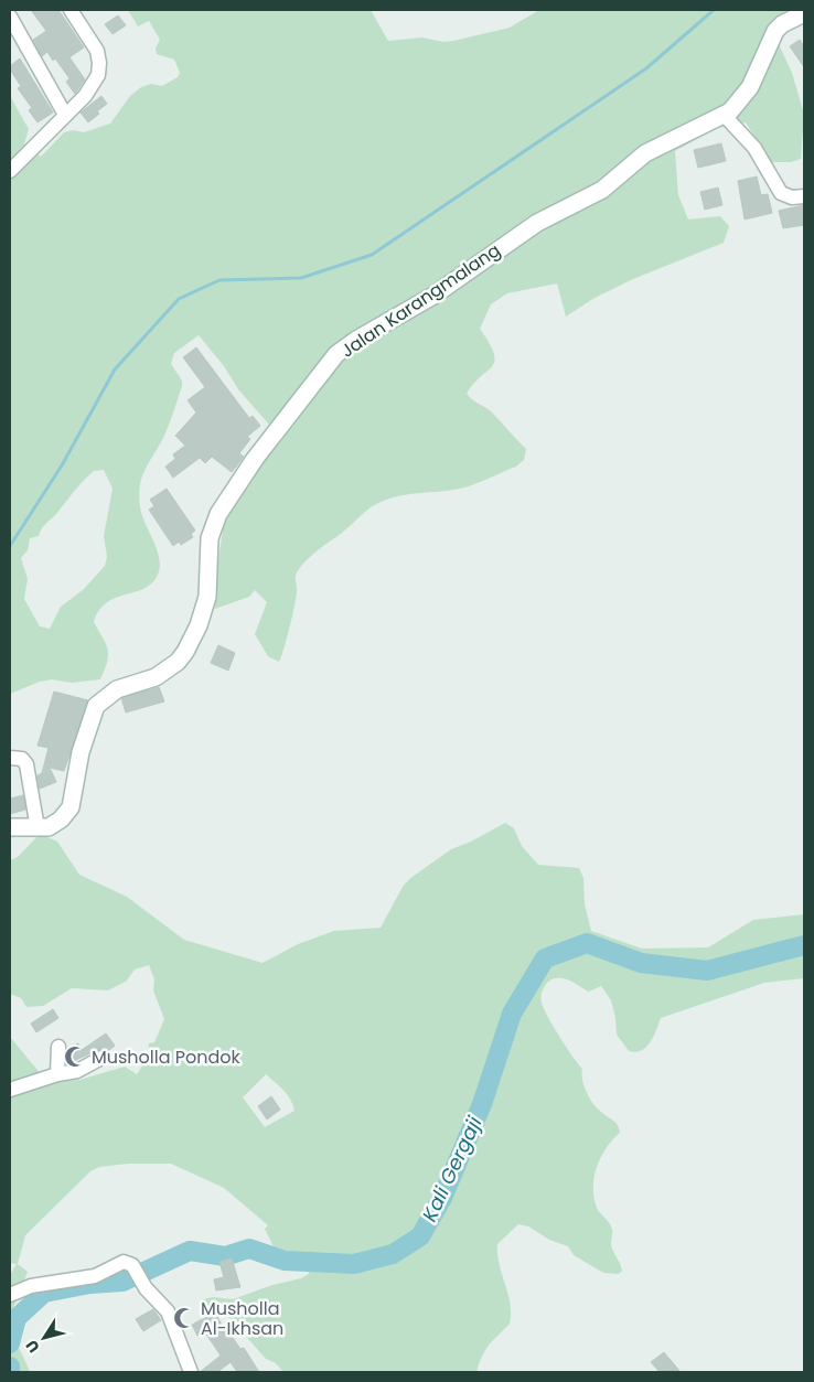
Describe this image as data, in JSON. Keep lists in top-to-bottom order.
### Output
{
  "streets": {
    "street": ["Jalan Karangmalang"]
  },
  "water": ["Kali Gergaji"],
  "places": {
    "mosque": ["Musholla Pondok", "Musholla Al-Ikhsan"]
  },
  "north": "bottom left"
}
